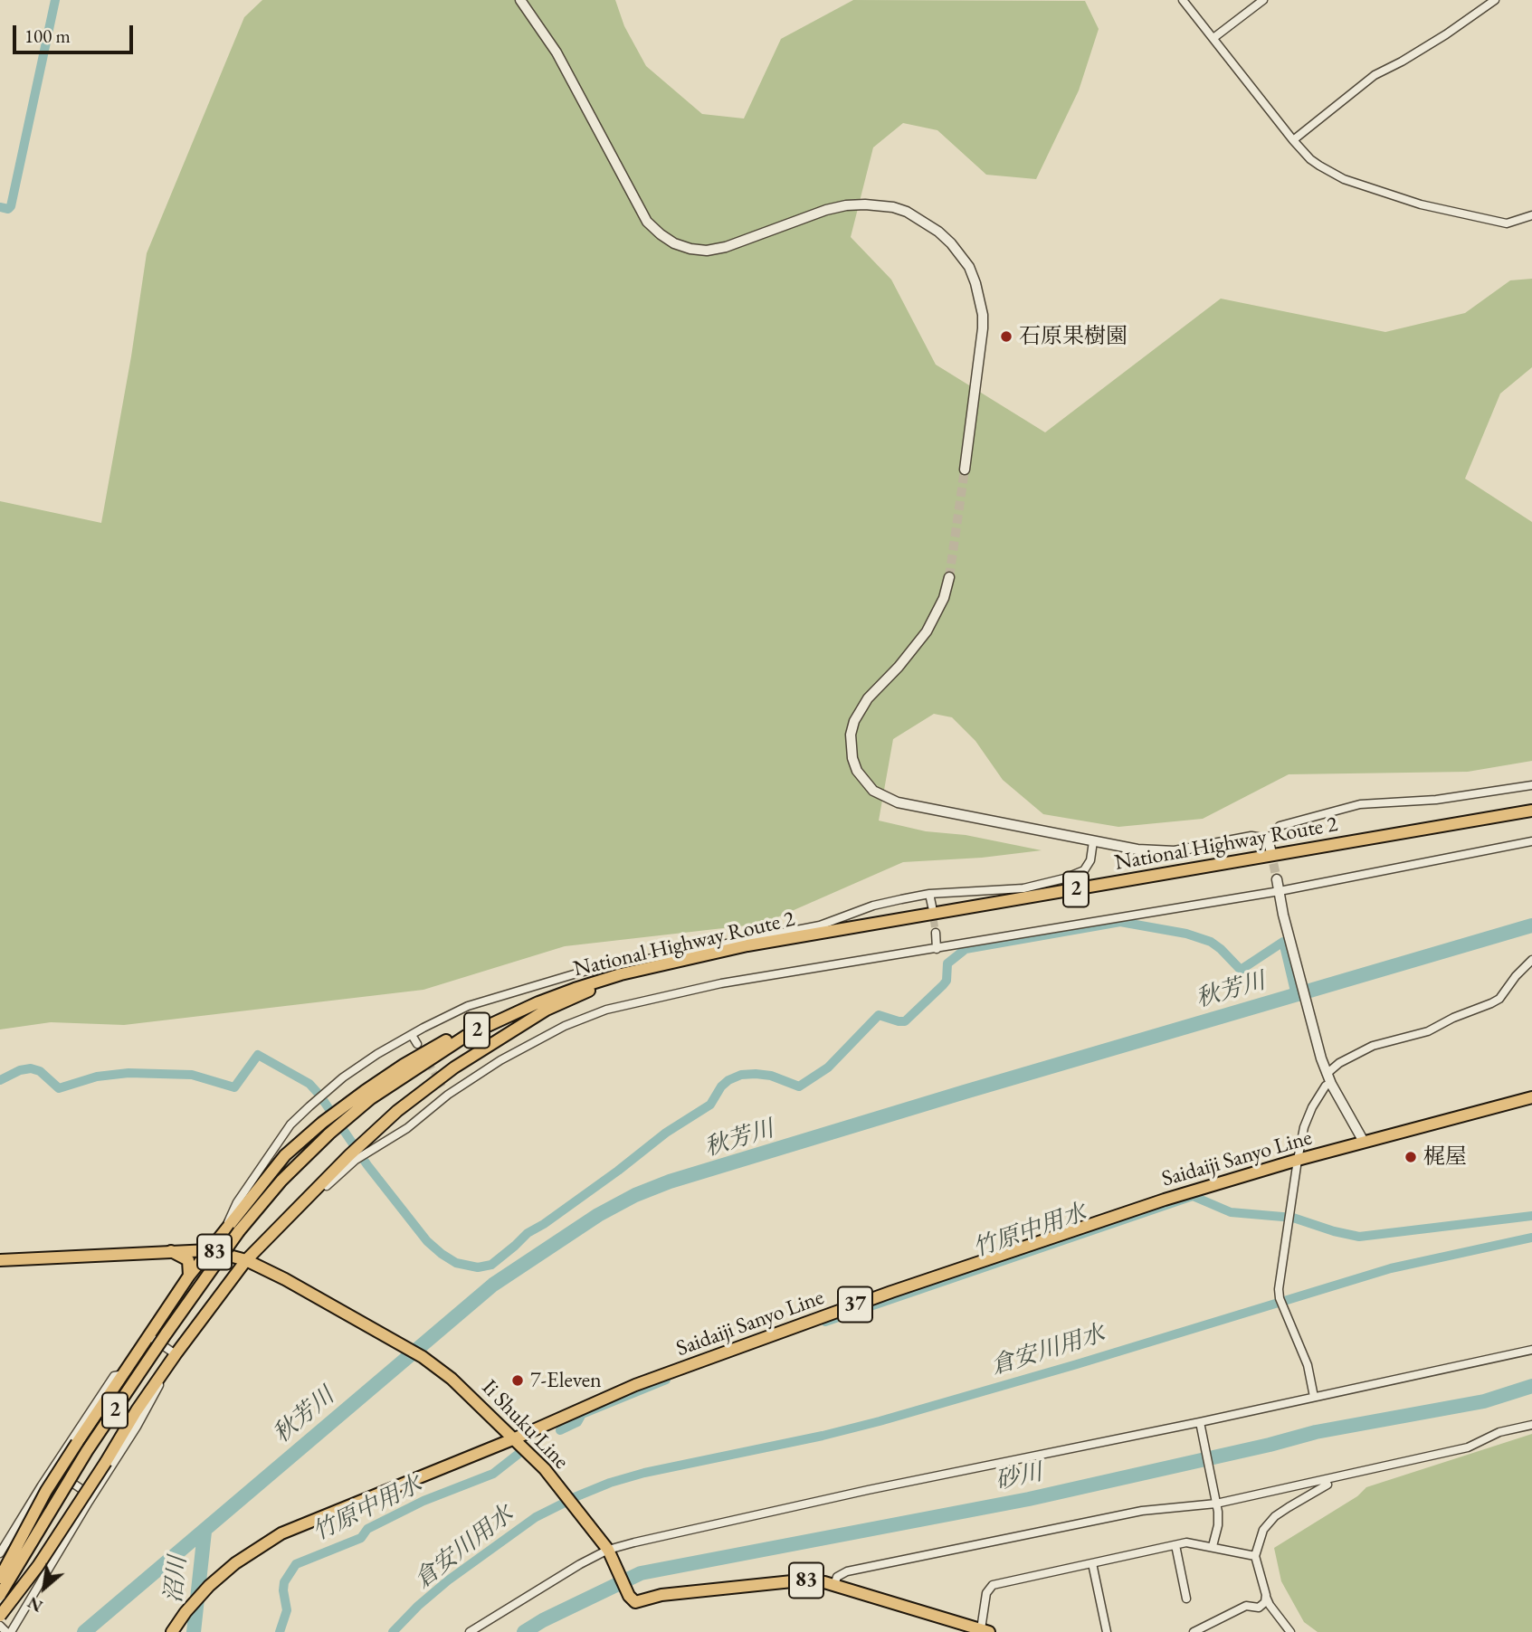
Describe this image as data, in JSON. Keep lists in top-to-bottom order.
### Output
{
  "streets": {
    "main road": [
      "National Highway Route 2",
      "2",
      "Saidaiji Sanyo Line",
      "83",
      "37",
      "Ii Shuku Line"
    ]
  },
  "crossings": [
    ["Saidaiji Sanyo Line", "Ii Shuku Line"]
  ],
  "water": [
    "秋芳川",
    "竹原中用水",
    "倉安川用水",
    "砂川",
    "沼川"
  ],
  "places": ["石原果樹園", "梶屋", "7-Eleven"],
  "scale_bar": "100 m",
  "north": "bottom left"
}
